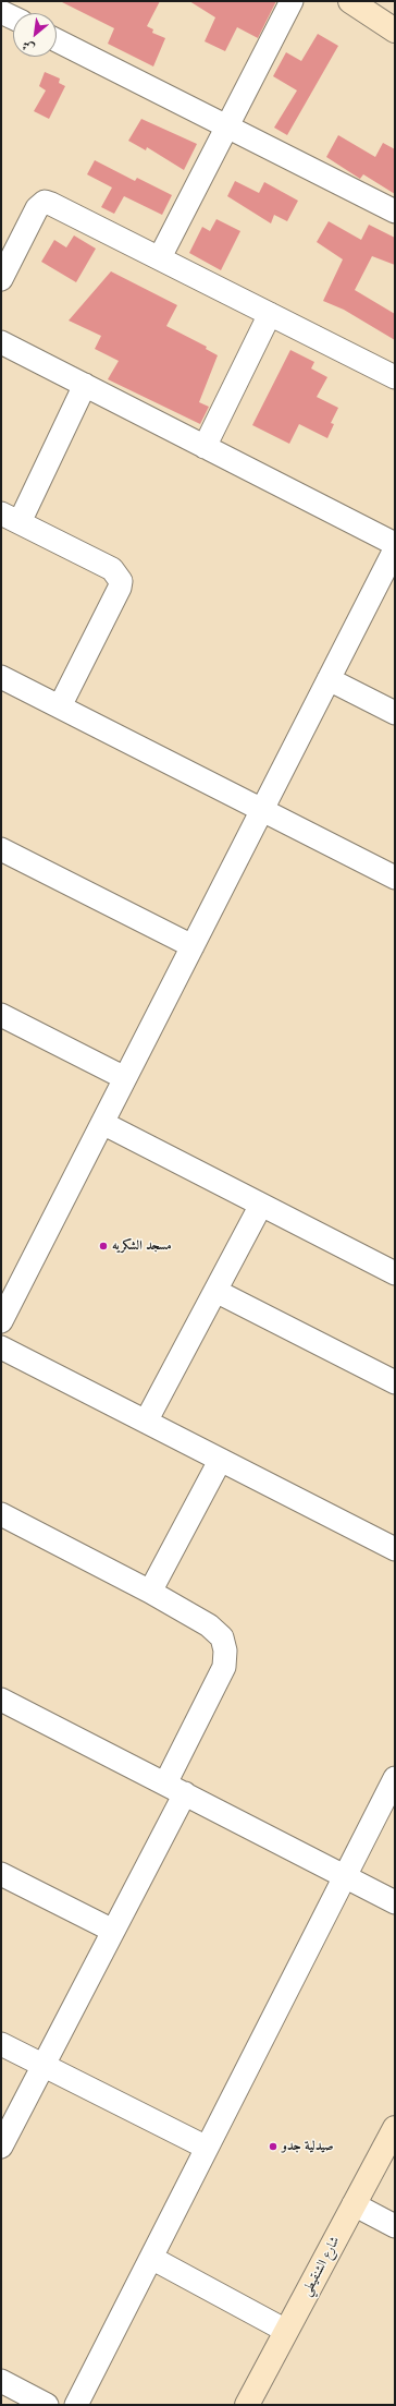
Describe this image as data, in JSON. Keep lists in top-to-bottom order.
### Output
{
  "streets": {
    "street": ["شارع الشنقيطي"]
  },
  "places": ["مسجد الشكريه", "صيدلية جدو"],
  "north": "bottom left"
}
